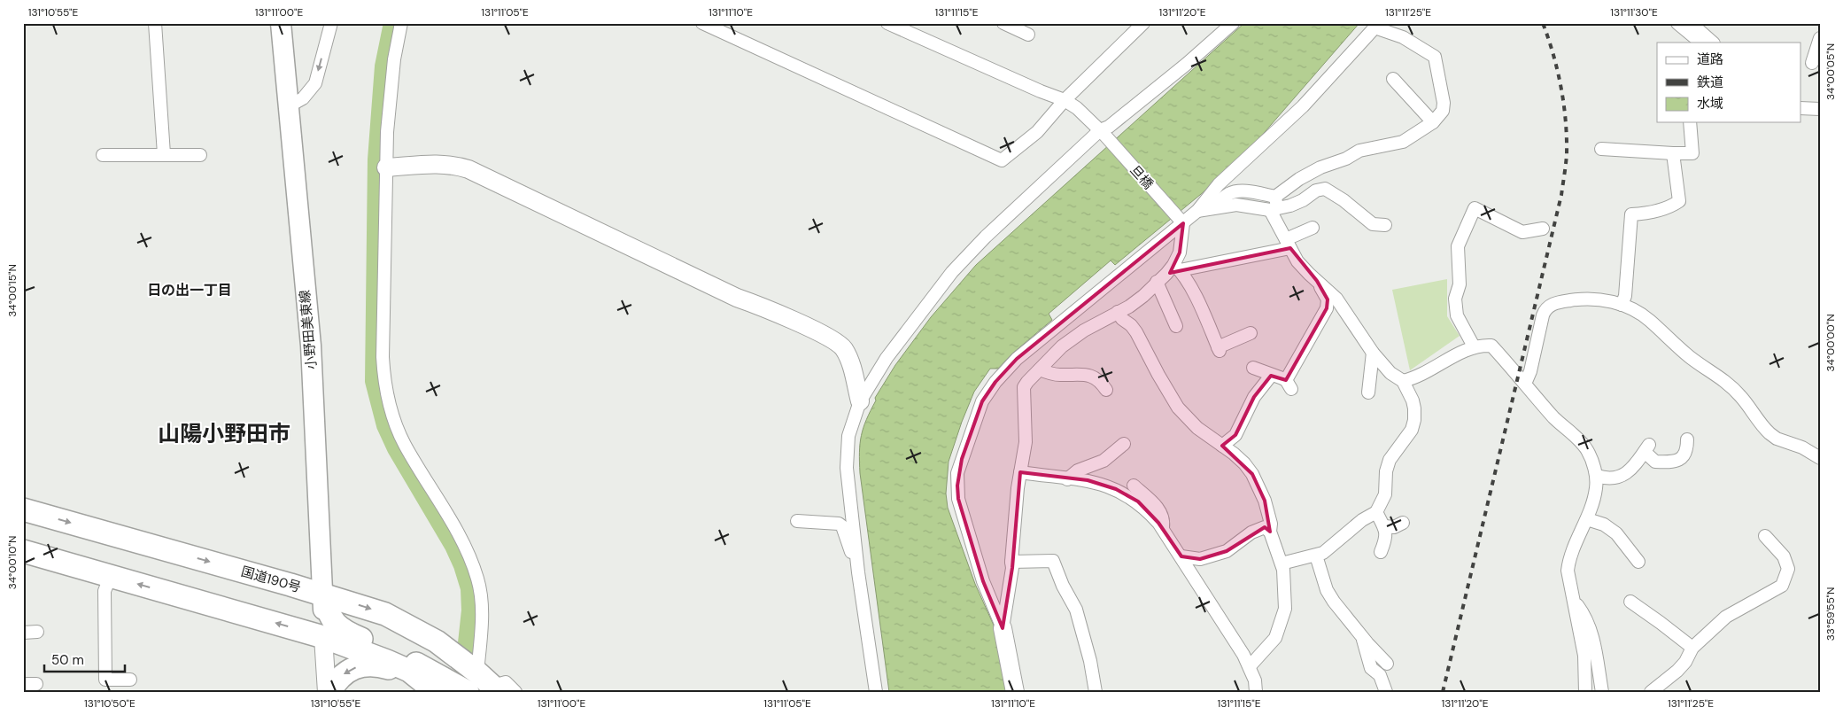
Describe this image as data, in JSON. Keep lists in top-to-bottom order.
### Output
{
  "streets": {
    "highway": ["国道190号"],
    "main road": ["小野田美東線"],
    "street": ["旦橋"]
  },
  "crossings": [
    ["小野田美東線", "国道190号"]
  ],
  "districts": ["日の出一丁目", "山陽小野田市"],
  "legend": ["道路", "鉄道", "水域"],
  "scale_bar": "50 m",
  "coordinates": [
    "131°10'55\"E",
    "131°11'00\"E",
    "131°11'05\"E",
    "131°11'10\"E",
    "131°11'15\"E",
    "131°11'20\"E",
    "131°11'25\"E",
    "131°11'30\"E",
    "34°00'05\"N",
    "34°00'15\"N",
    "34°00'00\"N",
    "34°00'10\"N",
    "33°59'55\"N",
    "131°10'50\"E"
  ]
}
